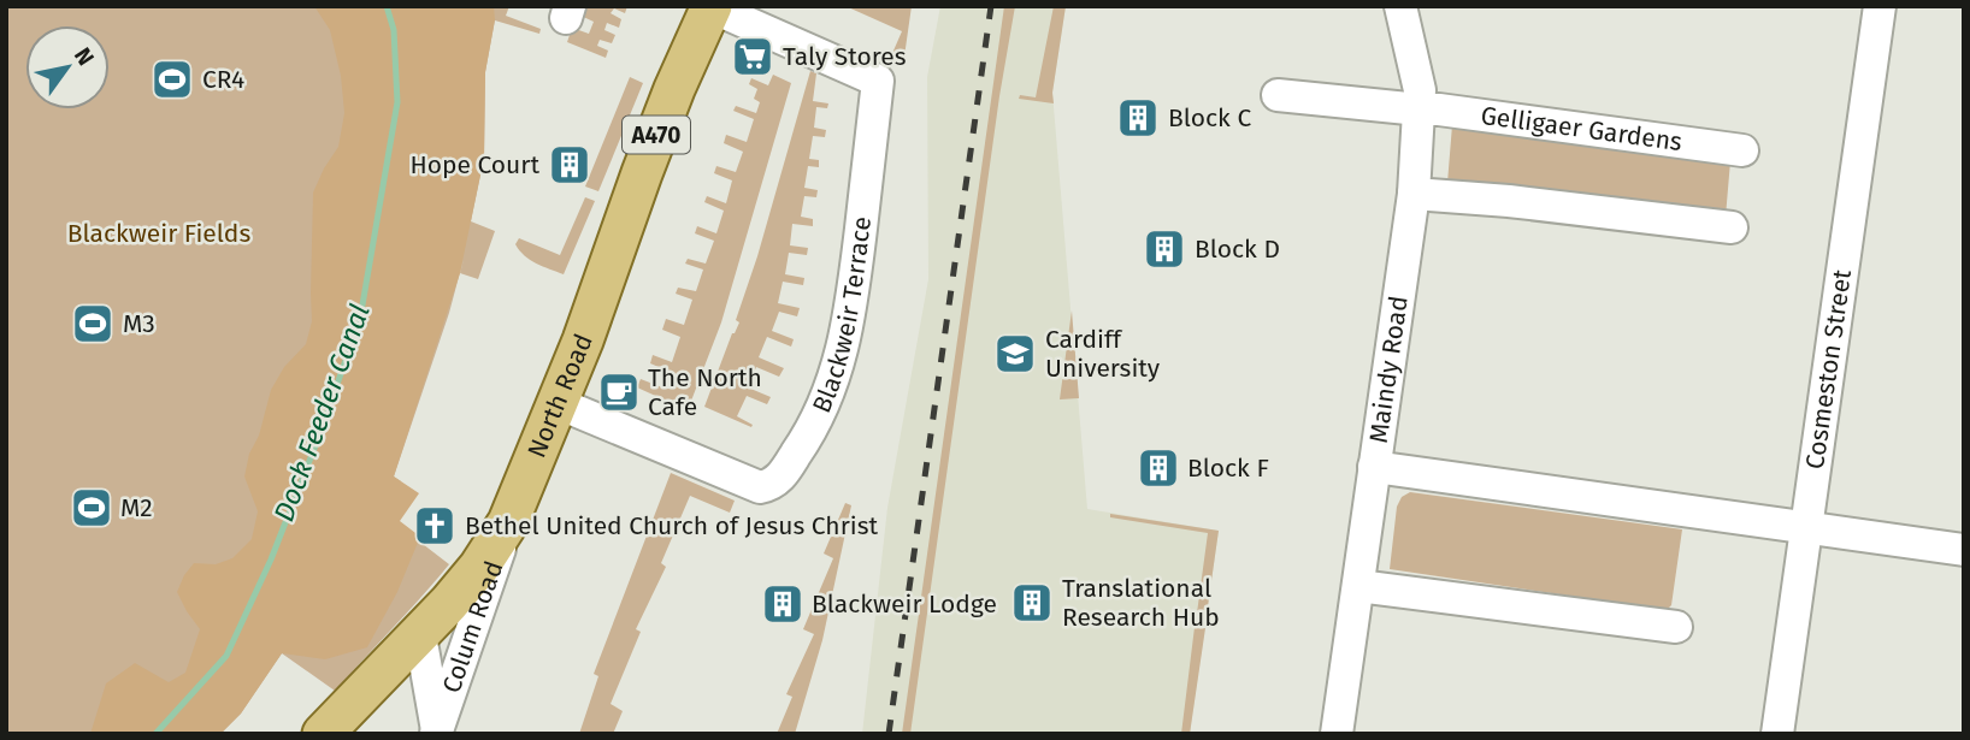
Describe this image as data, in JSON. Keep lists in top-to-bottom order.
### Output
{
  "streets": {
    "main road": ["A470", "North Road"],
    "street": [
      "Gelligaer Gardens",
      "Blackweir Terrace",
      "Maindy Road",
      "Cosmeston Street",
      "Colum Road"
    ]
  },
  "crossings": [
    ["Gelligaer Gardens", "Maindy Road"],
    ["Blackweir Terrace", "North Road"],
    ["North Road", "Colum Road"]
  ],
  "water": ["Dock Feeder Canal"],
  "parks": ["Blackweir Fields"],
  "places": {
    "supermarket": ["Taly Stores"],
    "sports": ["CR4", "M3", "M2"],
    "building": [
      "Block C",
      "Hope Court",
      "Block D",
      "Block F",
      "Translational Research Hub",
      "Blackweir Lodge"
    ],
    "school or university": ["Cardiff University"],
    "cafe": ["The North Cafe"],
    "church": ["Bethel United Church of Jesus Christ"]
  },
  "north": "top right"
}
